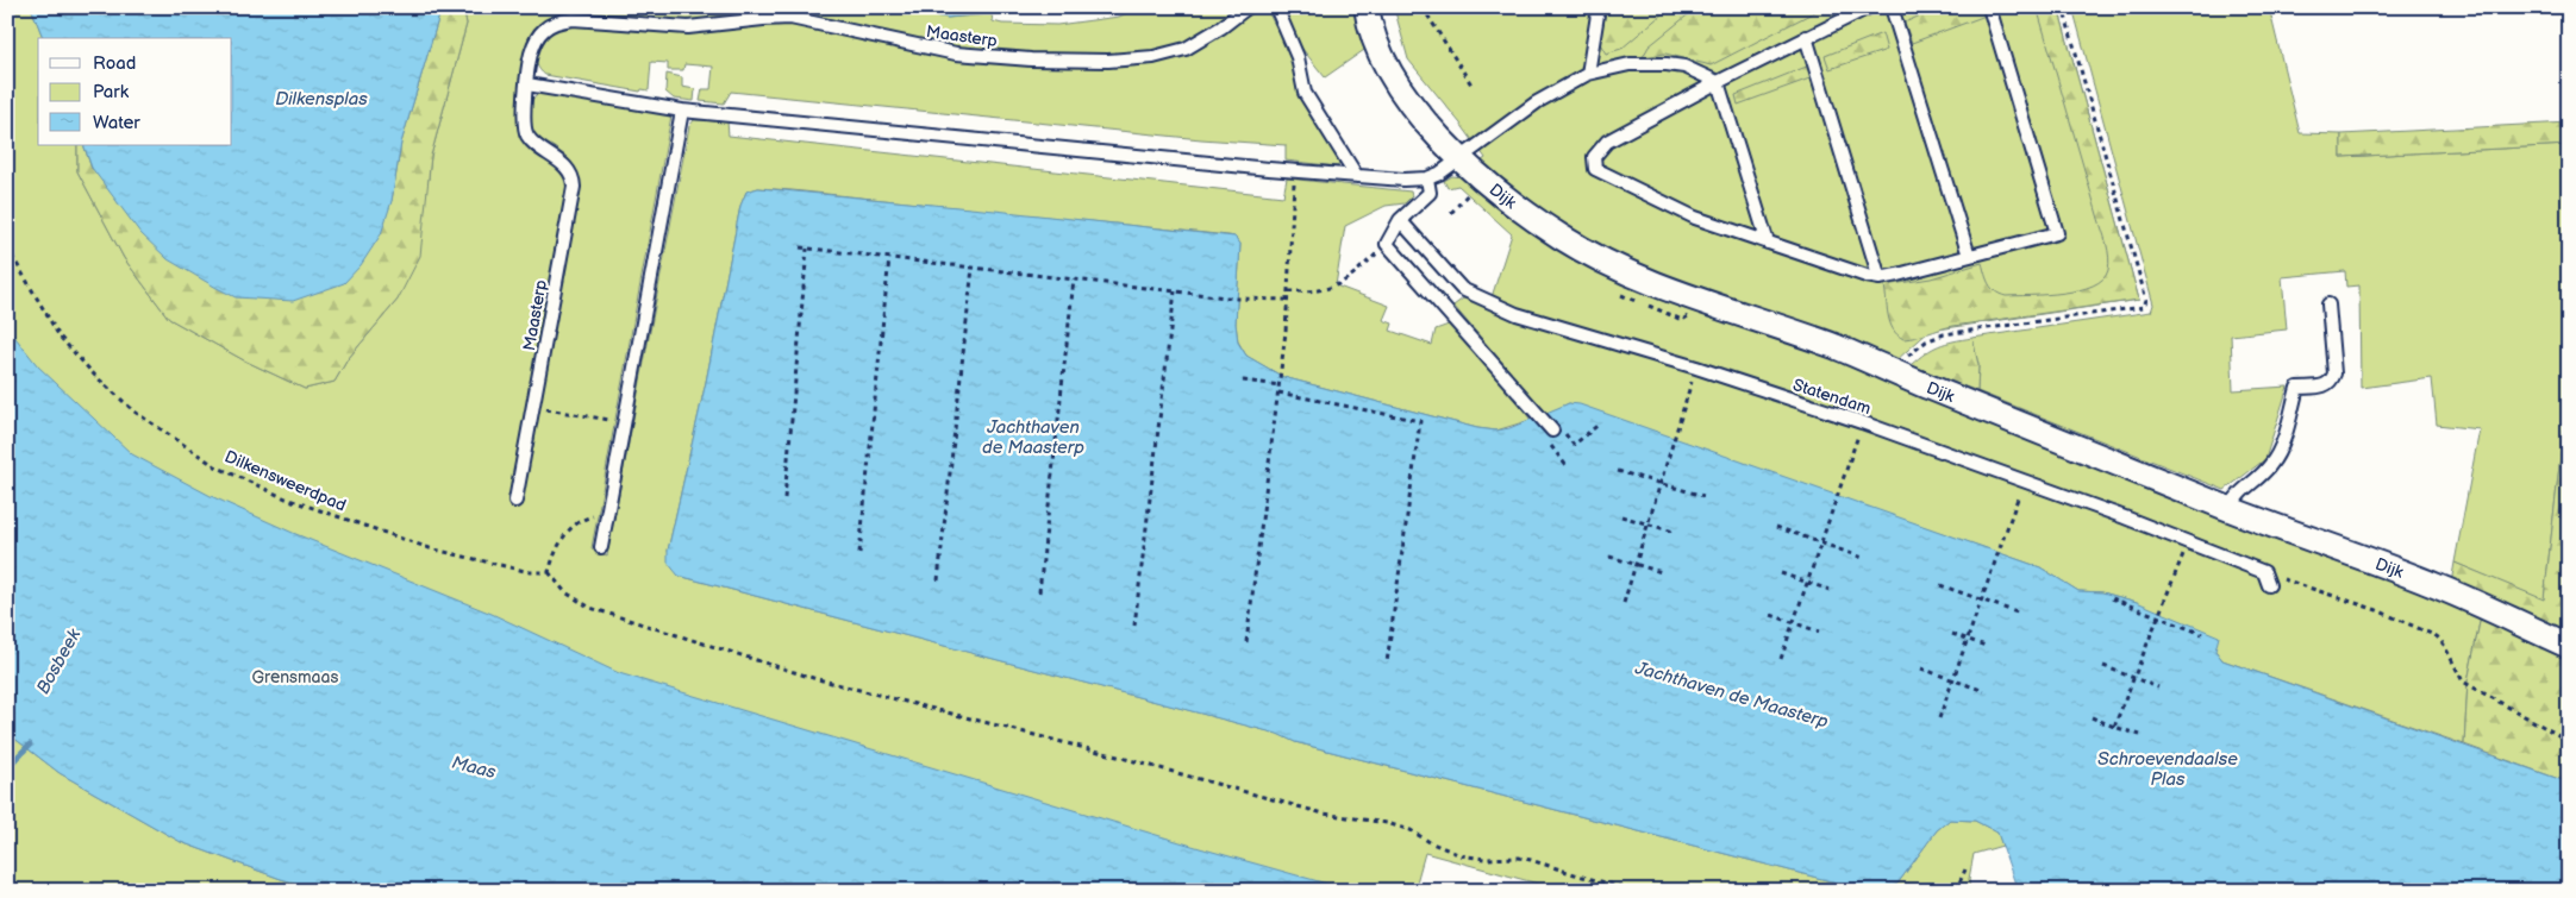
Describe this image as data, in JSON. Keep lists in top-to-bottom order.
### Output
{
  "streets": {
    "street": ["Dijk"],
    "lane": ["Maasterp", "Statendam"],
    "path": ["Dilkensweerdpad"]
  },
  "water": [
    "Dilkensplas",
    "Jachthaven de Maasterp",
    "Bosbeek",
    "Schroevendaalse Plas",
    "Maas"
  ],
  "parks": ["Grensmaas"],
  "legend": ["Road", "Park", "Water"]
}
